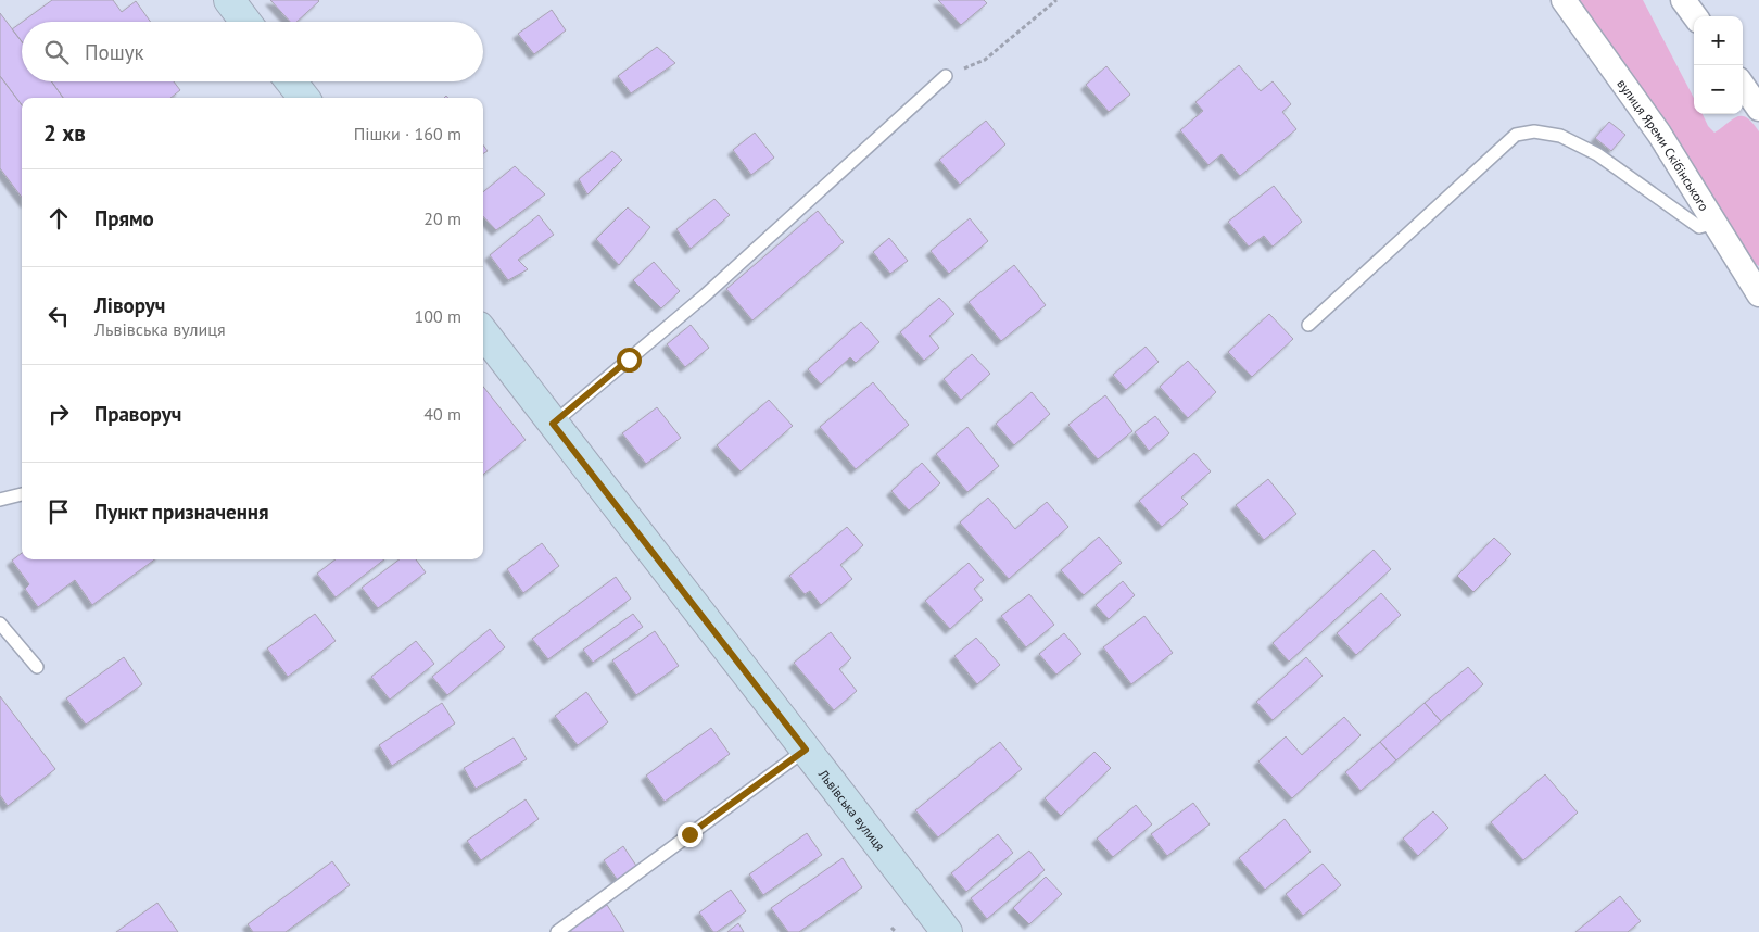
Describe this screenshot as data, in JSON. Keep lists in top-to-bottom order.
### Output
{
  "streets": {
    "main road": ["Львівська вулиця"],
    "street": ["вулиця Яреми Скібінського"]
  },
  "page": {
    "map_buttons": ["+", "−"],
    "search": "Пошук",
    "heading": ["2 хв", "Пішки · 160 m"],
    "list": [
      ["Прямо", "20 m"],
      ["Ліворуч", "Львівська вулиця", "100 m"],
      ["Праворуч", "40 m"],
      "Пункт призначення"
    ]
  }
}
